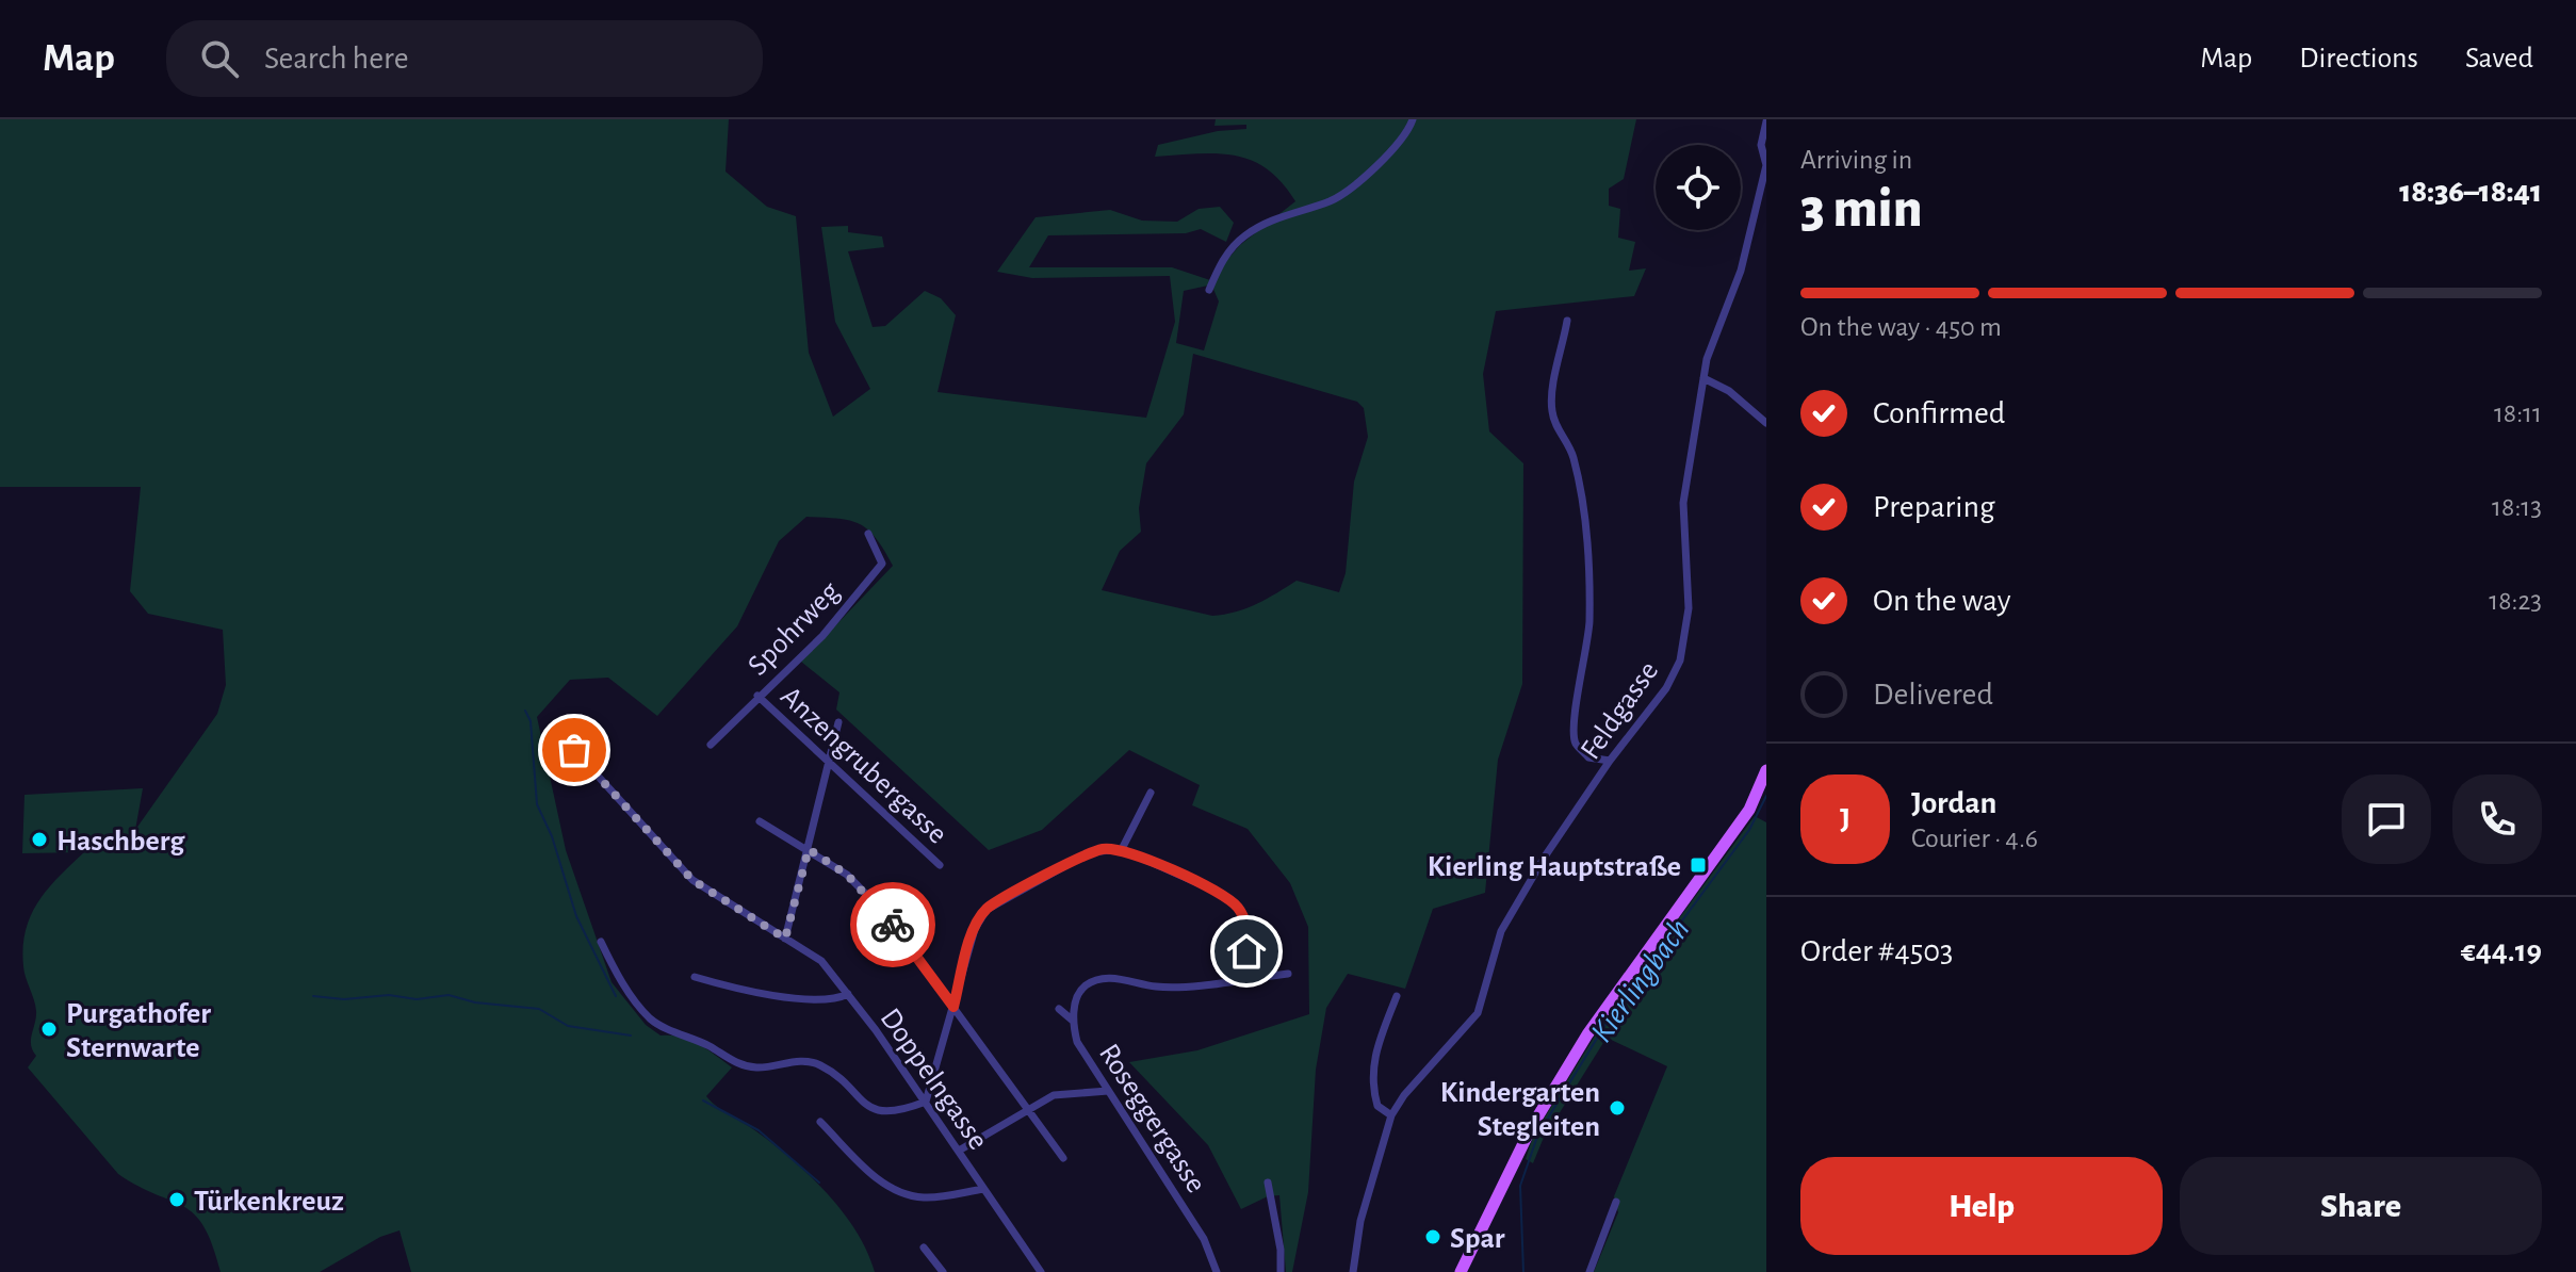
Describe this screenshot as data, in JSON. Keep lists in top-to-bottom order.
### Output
{
  "streets": {
    "street": [
      "Spohrweg",
      "Feldgasse",
      "Anzengrubergasse",
      "Doppelngasse",
      "Roseggergasse"
    ]
  },
  "crossings": [
    ["Spohrweg", "Anzengrubergasse"]
  ],
  "water": ["Kierlingbach"],
  "places": {
    "other": [
      "Haschberg",
      "Purgathofer Sternwarte",
      "Kindergarten Stegleiten",
      "Türkenkreuz",
      "Spar"
    ],
    "transit": ["Kierling Hauptstraße"]
  },
  "page": {
    "header": "Map",
    "search": "Search here",
    "nav": ["Map", "Directions", "Saved"],
    "heading": ["3 min", "Arriving in", "18:36–18:41"],
    "panel": [
      "Jordan",
      "Courier · 4.6",
      "Order #4503",
      "€44.19"
    ],
    "bar": "On the way · 450 m",
    "list": [
      ["Confirmed", "18:11"],
      ["Preparing", "18:13"],
      ["On the way", "18:23"],
      "Delivered"
    ],
    "round": "J",
    "buttons": ["Help", "Share"]
  }
}
